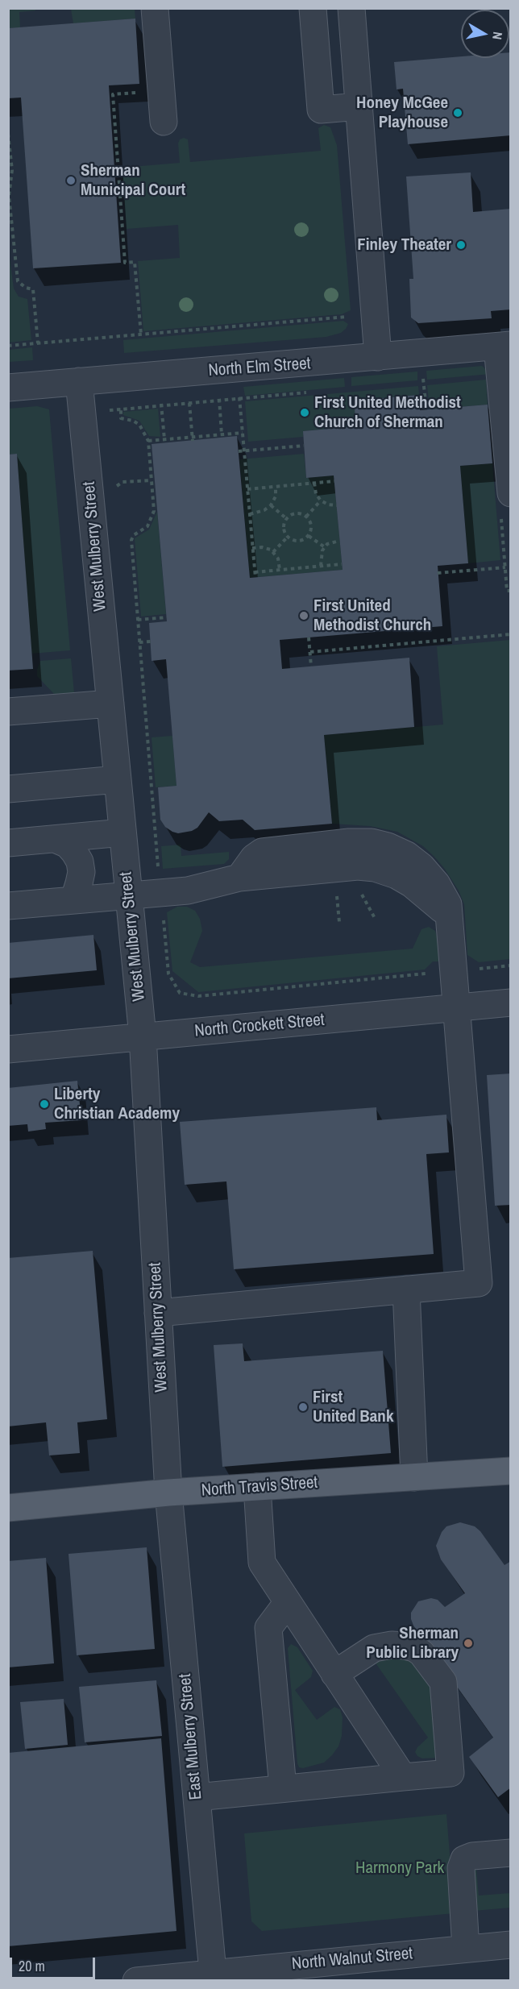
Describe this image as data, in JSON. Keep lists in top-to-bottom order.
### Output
{
  "streets": {
    "main road": ["North Travis Street"],
    "street": [
      "North Elm Street",
      "West Mulberry Street",
      "North Crockett Street",
      "East Mulberry Street",
      "North Walnut Street"
    ]
  },
  "crossings": [
    ["North Elm Street", "West Mulberry Street"],
    ["West Mulberry Street", "North Crockett Street"],
    ["West Mulberry Street", "North Travis Street"],
    ["West Mulberry Street", "East Mulberry Street"],
    ["North Travis Street", "East Mulberry Street"],
    ["East Mulberry Street", "North Walnut Street"]
  ],
  "parks": ["Harmony Park"],
  "places": [
    "Honey McGee Playhouse",
    "Sherman Municipal Court",
    "Finley Theater",
    "First United Methodist Church of Sherman",
    "First United Methodist Church",
    "Liberty Christian Academy",
    "First United Bank",
    "Sherman Public Library"
  ],
  "scale_bar": "20 m",
  "north": "right"
}
